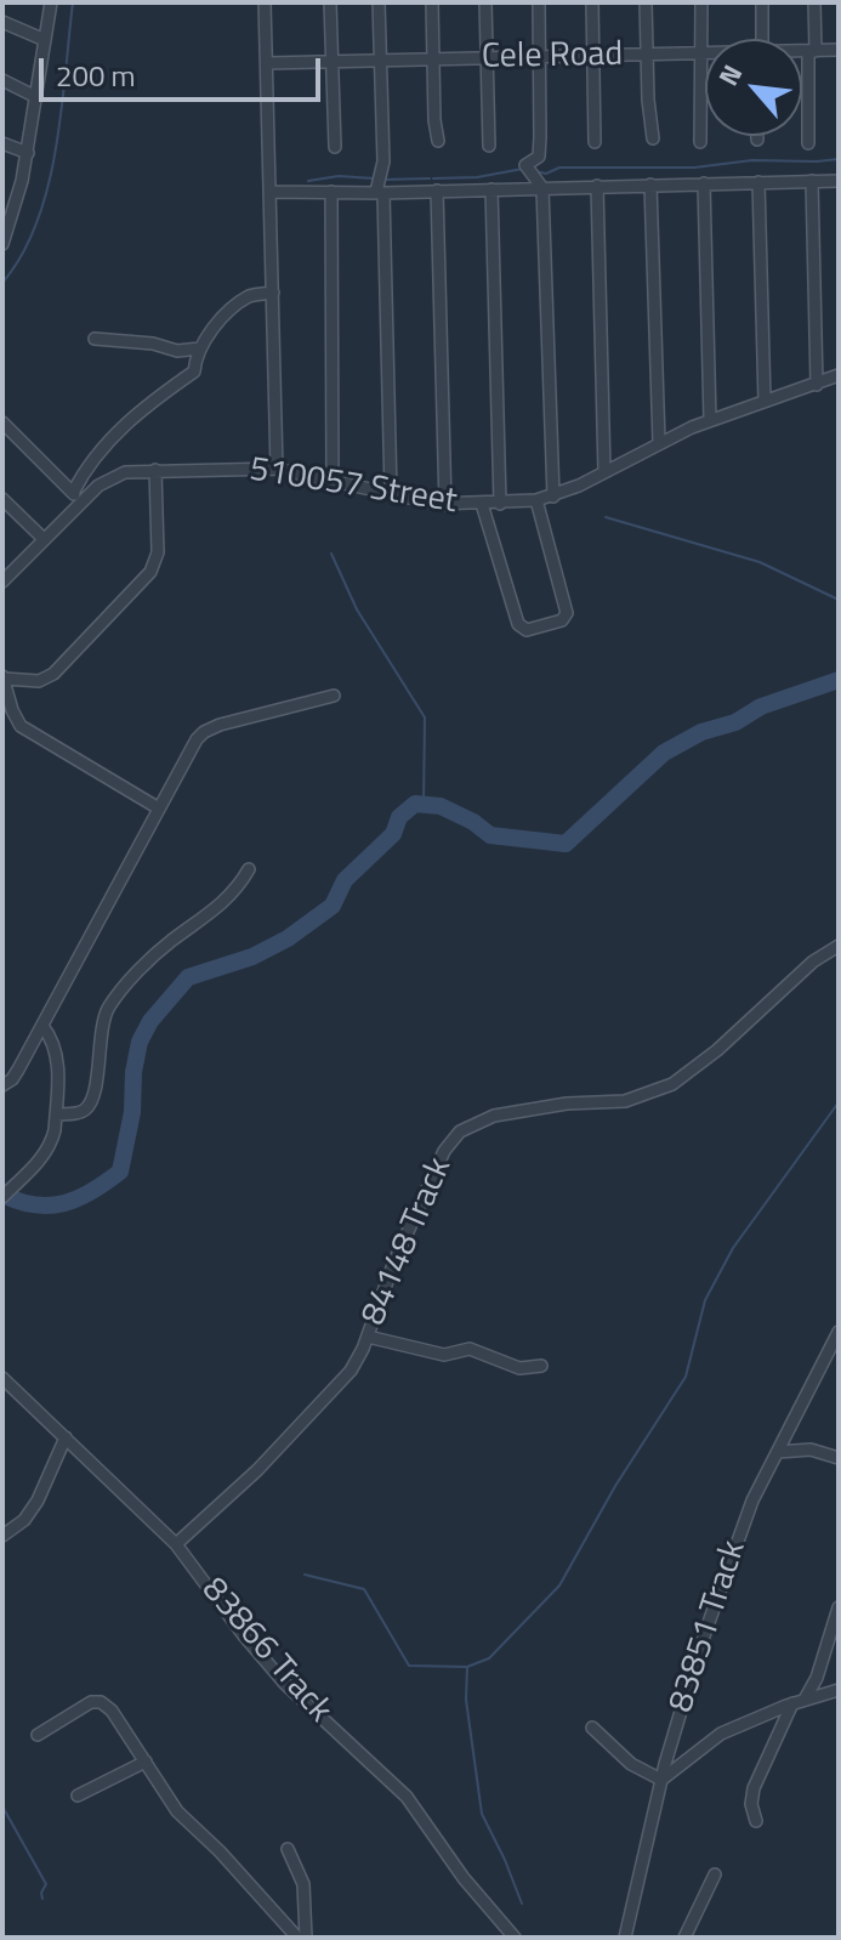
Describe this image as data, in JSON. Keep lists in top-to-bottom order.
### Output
{
  "streets": {
    "street": [
      "Cele Road",
      "510057 Street",
      "84148 Track",
      "83851 Track",
      "83866 Track"
    ]
  },
  "crossings": [
    ["84148 Track", "83866 Track"]
  ],
  "scale_bar": "200 m",
  "north": "top left"
}
